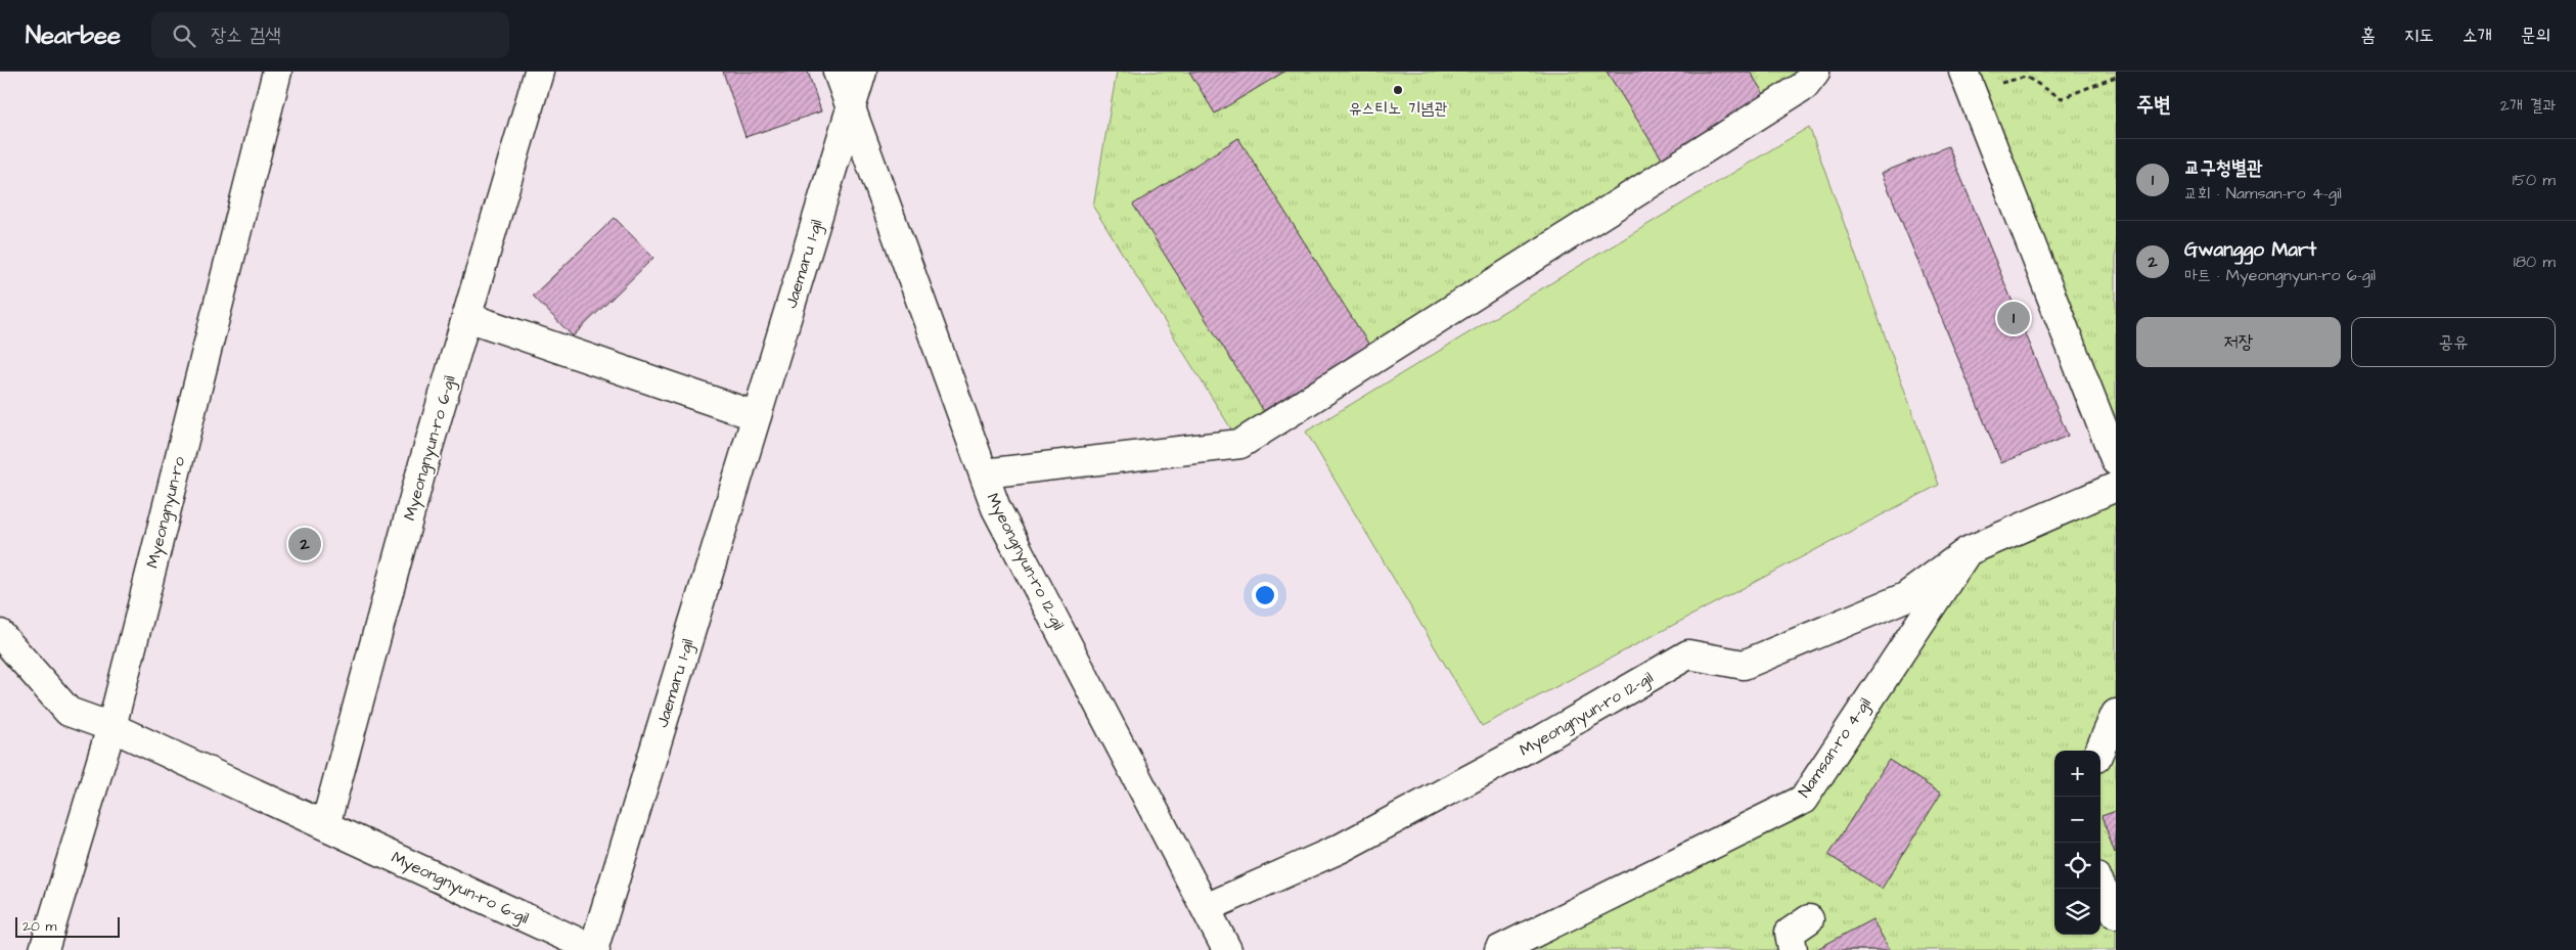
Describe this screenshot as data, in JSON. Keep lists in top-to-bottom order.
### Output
{
  "streets": {
    "street": [
      "Jaemaru 1-gil",
      "Myeongnyun-ro 6-gil",
      "Myeongnyun-ro",
      "Myeongnyun-ro 12-gil",
      "Namsan-ro 4-gil"
    ]
  },
  "crossings": [
    ["Jaemaru 1-gil", "Myeongnyun-ro 6-gil"],
    ["Jaemaru 1-gil", "Myeongnyun-ro 12-gil"],
    ["Myeongnyun-ro 6-gil", "Myeongnyun-ro"],
    ["Myeongnyun-ro 12-gil", "Namsan-ro 4-gil"]
  ],
  "places": ["유스티노 기념관"],
  "scale_bar": "20 m",
  "page": {
    "header": "Nearbee",
    "search": "장소 검색",
    "nav": [
      "홈",
      "지도",
      "소개",
      "문의"
    ],
    "heading": ["주변", "2개 결과"],
    "list": [
      {
        "mark": "1",
        "name": "교구청별관",
        "note": "교회 · Namsan-ro 4-gil",
        "value": "150 m"
      },
      {
        "mark": "2",
        "name": "Gwanggo Mart",
        "note": "마트 · Myeongnyun-ro 6-gil",
        "value": "180 m"
      }
    ],
    "pins": ["1", "2"],
    "buttons": ["저장", "공유"],
    "map_buttons": ["+", "−"],
    "scale": "20 m"
  }
}
